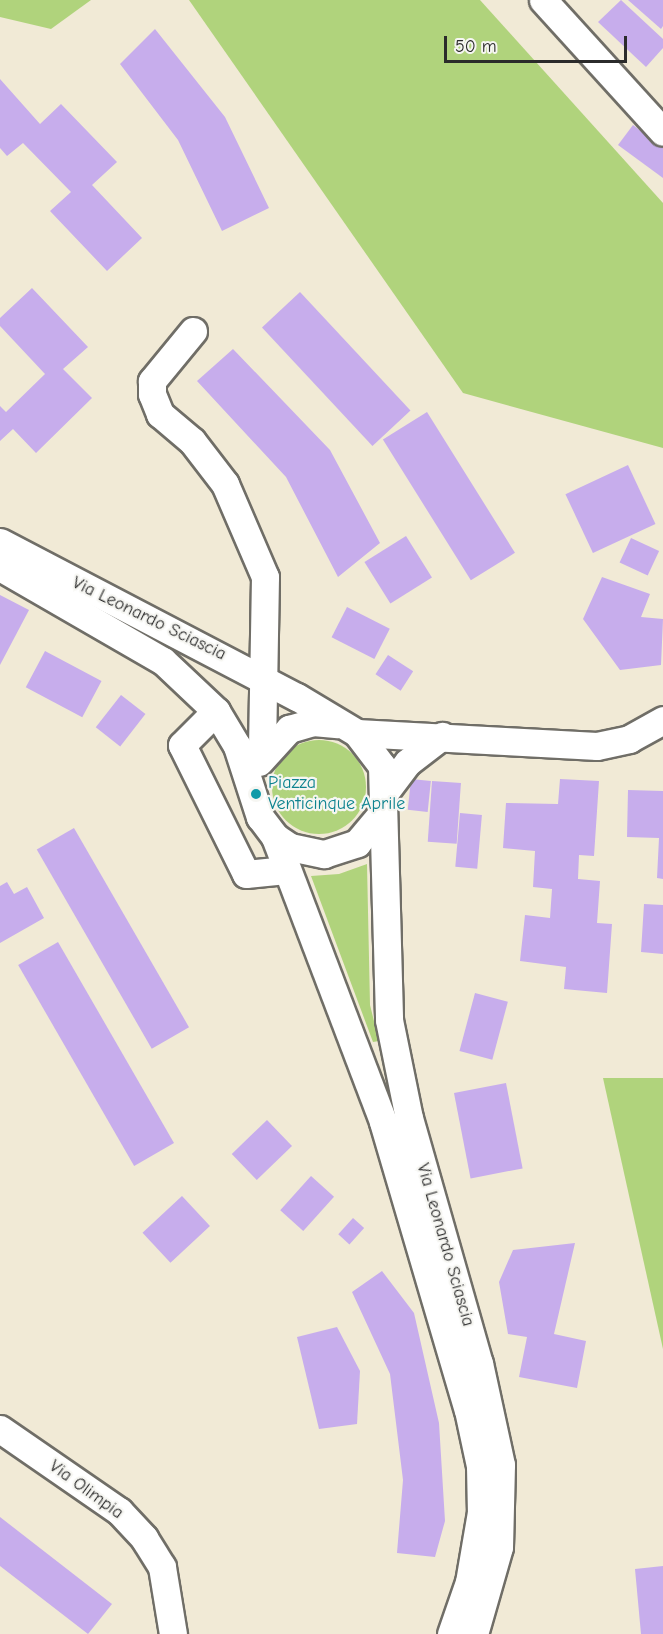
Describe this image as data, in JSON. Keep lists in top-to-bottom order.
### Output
{
  "streets": {
    "street": ["Via Leonardo Sciascia", "Via Olimpia"]
  },
  "places": ["Piazza Venticinque Aprile"],
  "scale_bar": "50 m"
}
